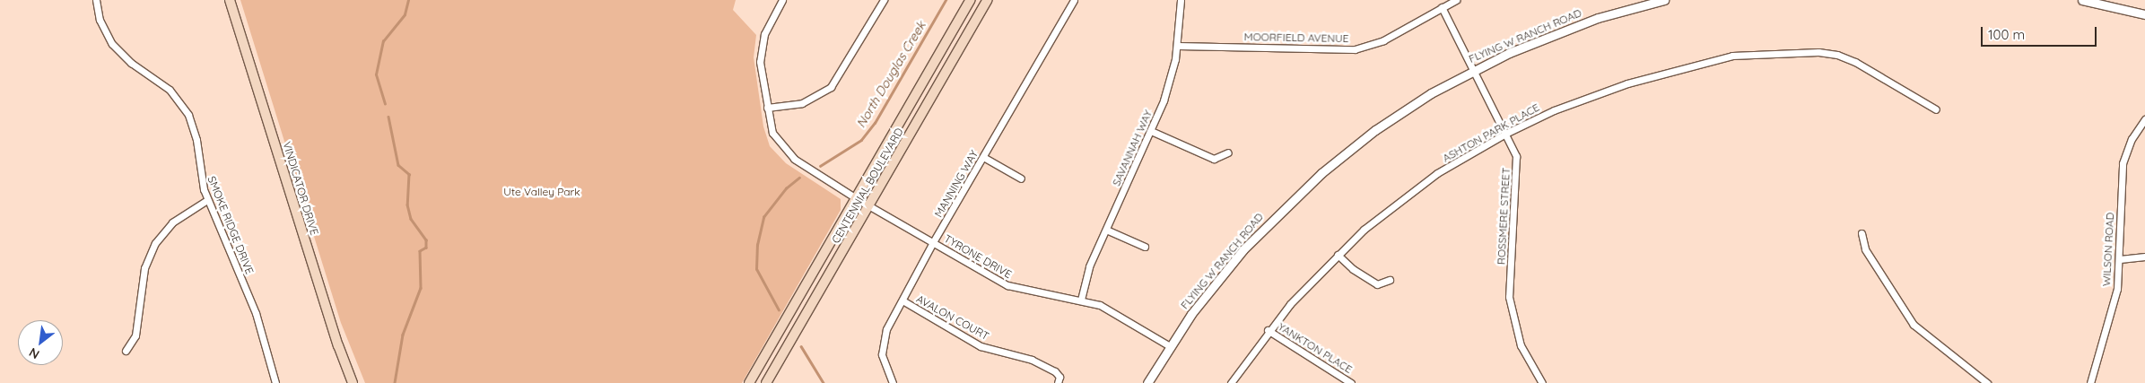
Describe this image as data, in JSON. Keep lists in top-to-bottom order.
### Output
{
  "streets": {
    "main road": ["CENTENNIAL BOULEVARD", "VINDICATOR DRIVE"],
    "street": [
      "FLYING W RANCH ROAD",
      "MOORFIELD AVENUE",
      "ASHTON PARK PLACE",
      "SAVANNAH WAY",
      "MANNING WAY",
      "ROSSMERE STREET",
      "SMOKE RIDGE DRIVE",
      "WILSON ROAD",
      "TYRONE DRIVE",
      "AVALON COURT",
      "YANKTON PLACE"
    ]
  },
  "crossings": [
    ["FLYING W RANCH ROAD", "ROSSMERE STREET"],
    ["FLYING W RANCH ROAD", "TYRONE DRIVE"],
    ["MOORFIELD AVENUE", "SAVANNAH WAY"],
    ["MOORFIELD AVENUE", "ROSSMERE STREET"],
    ["ASHTON PARK PLACE", "ROSSMERE STREET"],
    ["ASHTON PARK PLACE", "YANKTON PLACE"],
    ["SAVANNAH WAY", "TYRONE DRIVE"],
    ["MANNING WAY", "TYRONE DRIVE"],
    ["MANNING WAY", "AVALON COURT"],
    ["CENTENNIAL BOULEVARD", "TYRONE DRIVE"]
  ],
  "water": ["North Douglas Creek"],
  "parks": ["Ute Valley Park"],
  "scale_bar": "100 m",
  "north": "bottom left"
}
